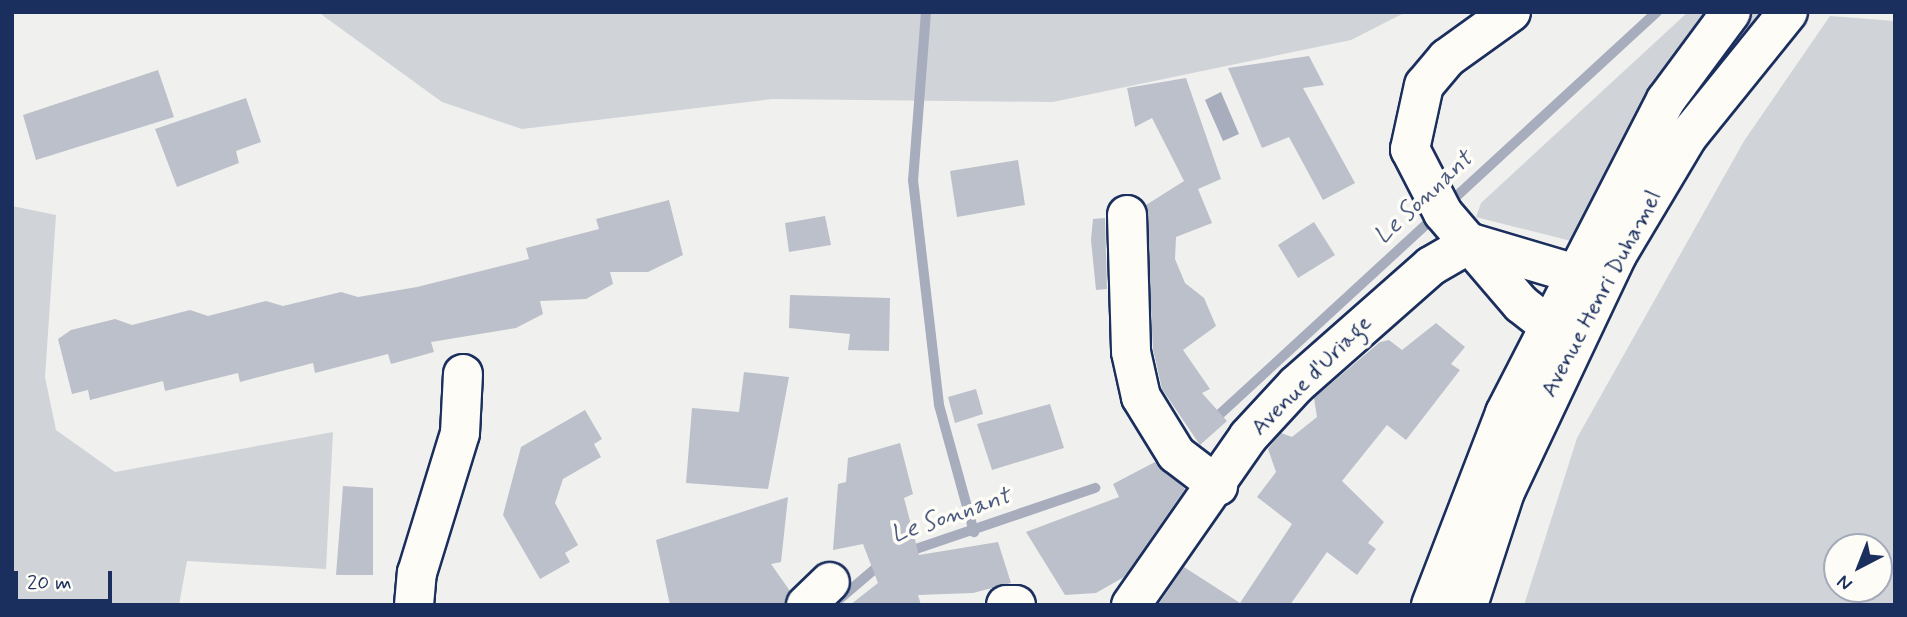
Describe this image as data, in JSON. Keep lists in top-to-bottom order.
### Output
{
  "streets": {
    "street": ["Avenue Henri Duhamel", "Avenue d'Uriage"]
  },
  "water": ["Le Sonnant"],
  "scale_bar": "20 m",
  "north": "bottom left"
}
